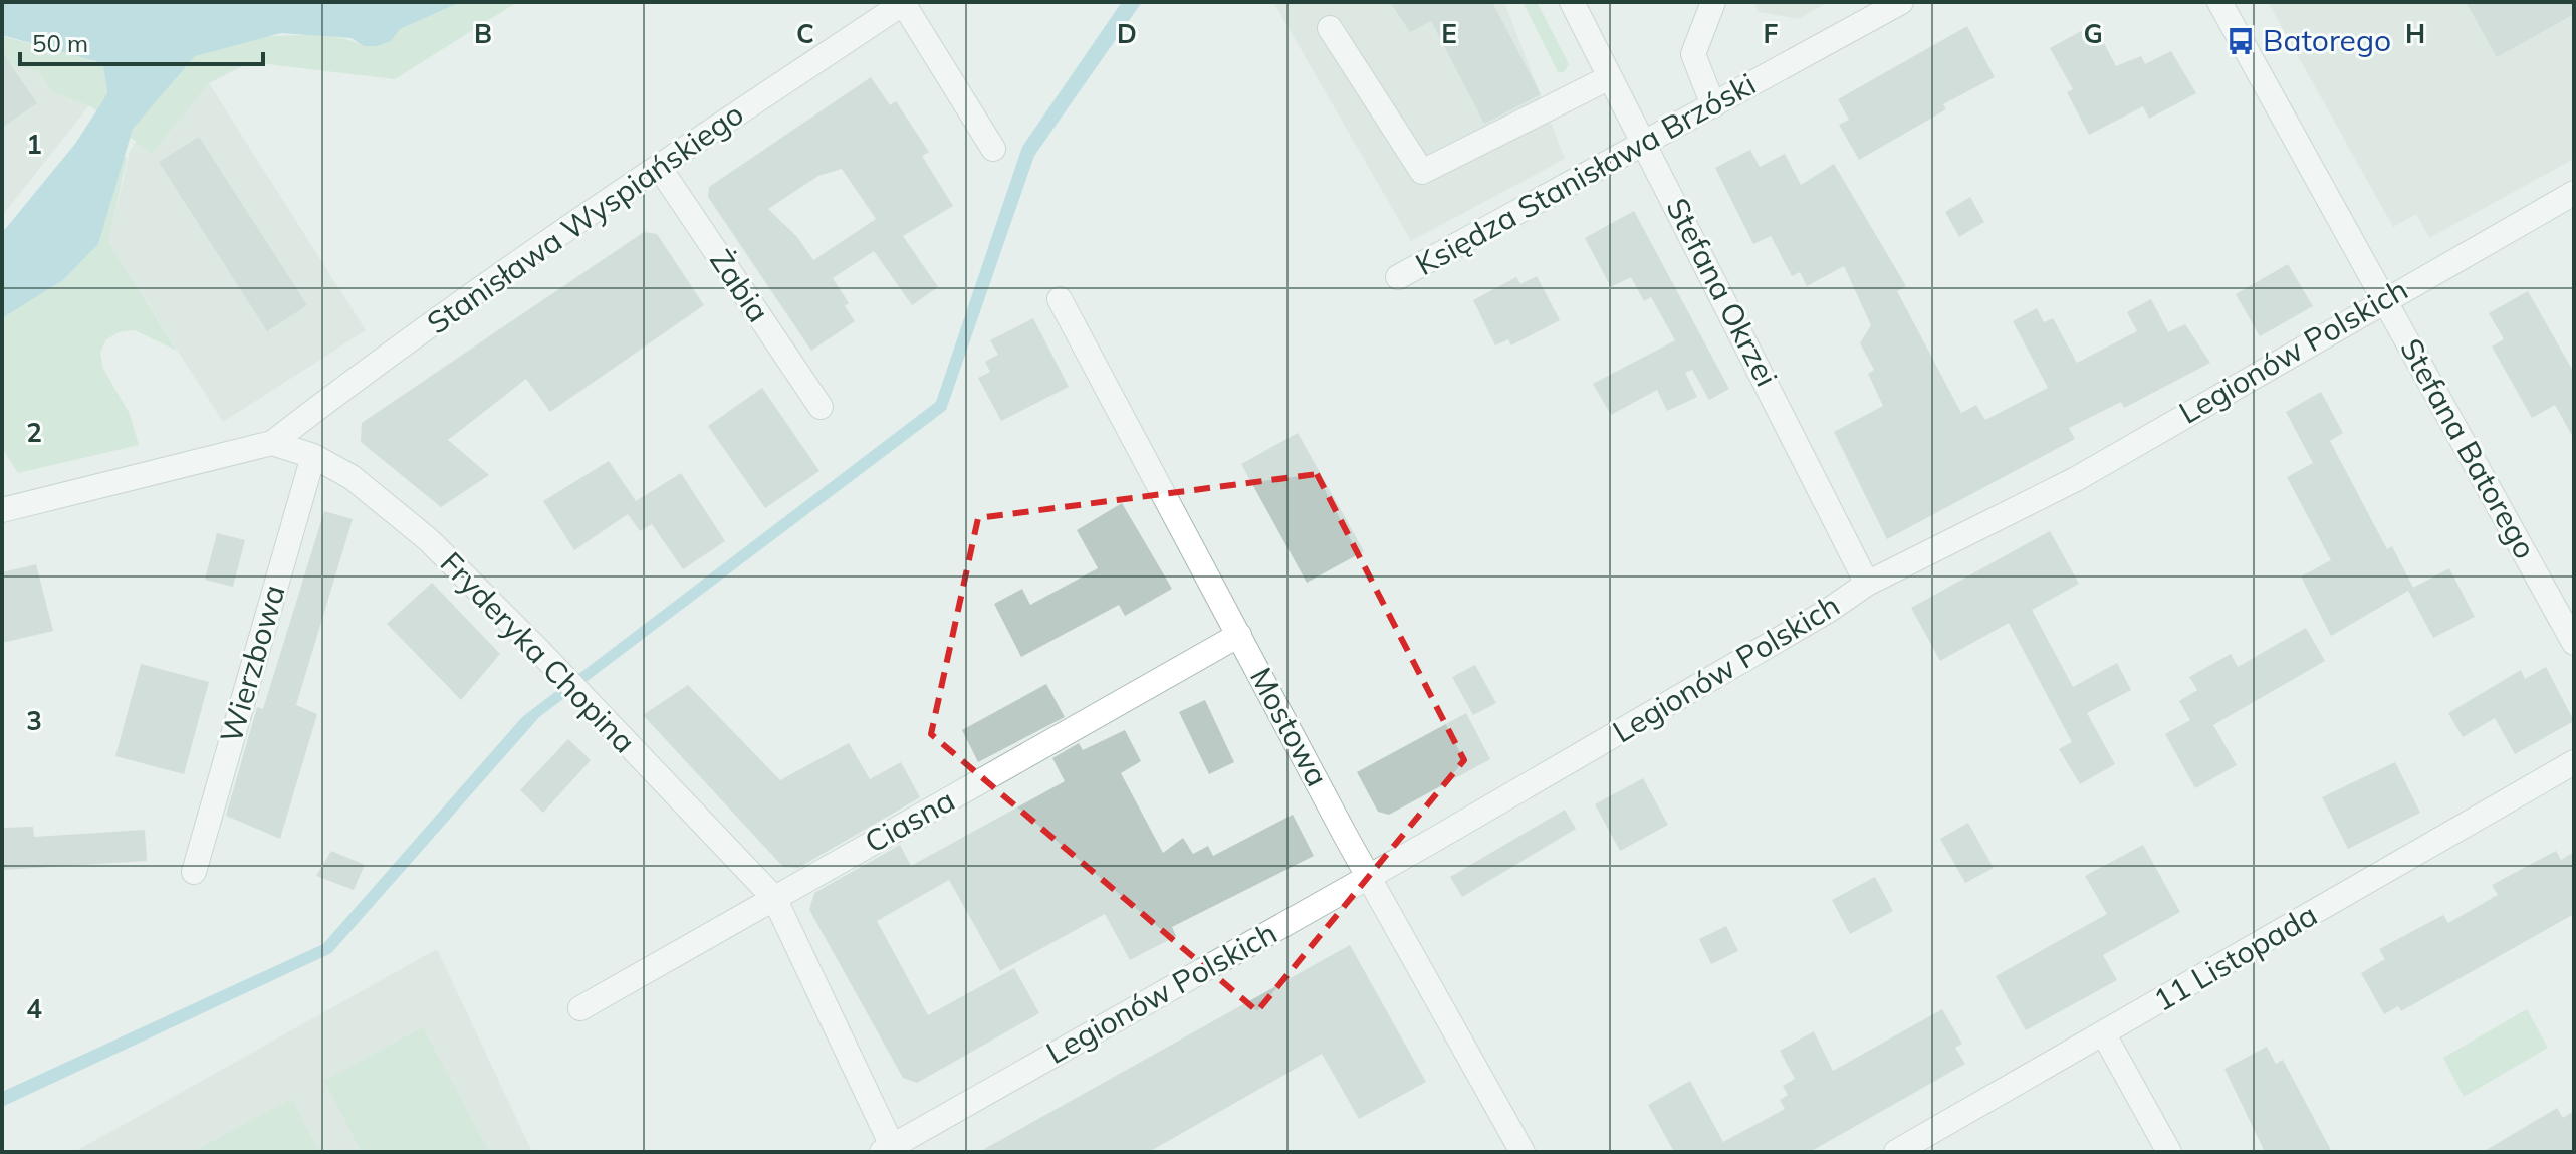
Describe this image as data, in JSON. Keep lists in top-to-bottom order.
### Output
{
  "streets": {
    "street": [
      "Księdza Stanisława Brzóski",
      "Stanisława Wyspiańskiego",
      "Żabia",
      "Stefana Okrzei",
      "Legionów Polskich",
      "Stefana Batorego",
      "Fryderyka Chopina",
      "Wierzbowa",
      "Mostowa",
      "Ciasna",
      "11 Listopada"
    ]
  },
  "crossings": [
    ["Księdza Stanisława Brzóski", "Stefana Okrzei"],
    ["Stanisława Wyspiańskiego", "Żabia"],
    ["Stanisława Wyspiańskiego", "Fryderyka Chopina"],
    ["Stefana Okrzei", "Legionów Polskich"],
    ["Legionów Polskich", "Stefana Batorego"],
    ["Legionów Polskich", "Fryderyka Chopina"],
    ["Legionów Polskich", "Mostowa"],
    ["Fryderyka Chopina", "Wierzbowa"],
    ["Fryderyka Chopina", "Ciasna"],
    ["Mostowa", "Ciasna"]
  ],
  "places": {
    "bus stop": ["Batorego"]
  },
  "scale_bar": "50 m",
  "grid": {
    "columns": [
      "B",
      "C",
      "D",
      "E",
      "F",
      "G",
      "H"
    ],
    "rows": [
      "1",
      "2",
      "3",
      "4"
    ]
  }
}
